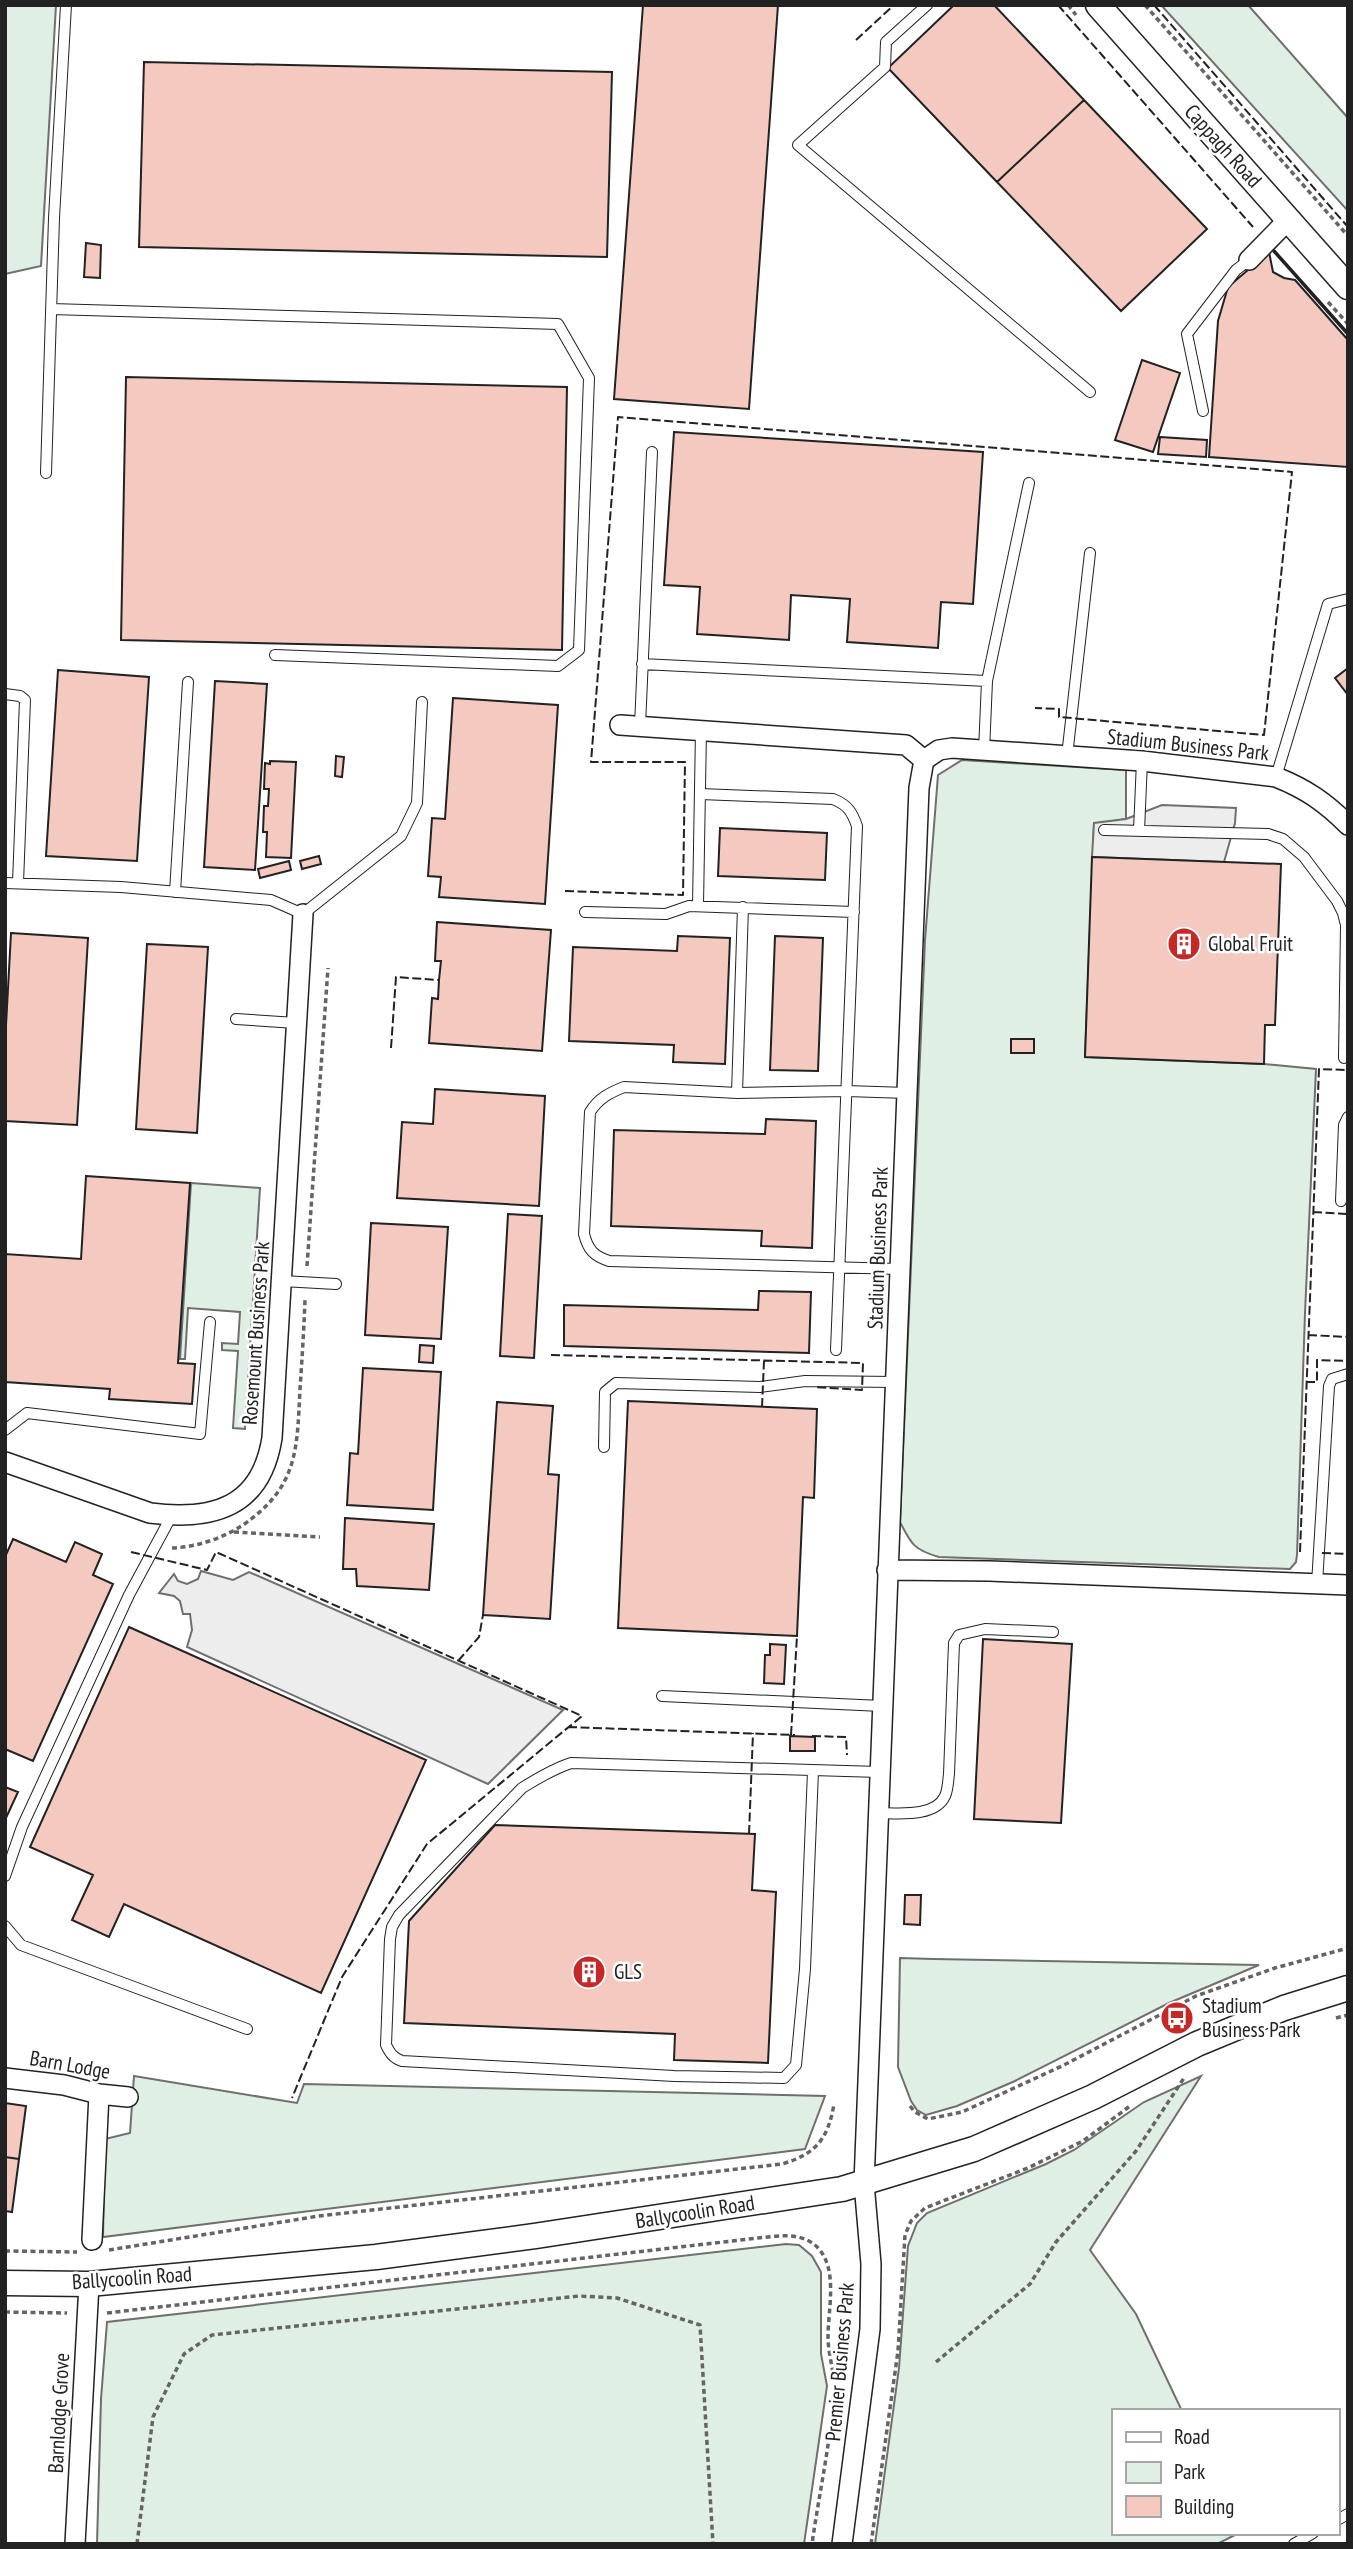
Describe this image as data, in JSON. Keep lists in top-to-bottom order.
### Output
{
  "streets": {
    "street": [
      "Cappagh Road",
      "Stadium Business Park",
      "Rosemount Business Park",
      "Barn Lodge",
      "Ballycoolin Road",
      "Premier Business Park",
      "Barnlodge Grove"
    ]
  },
  "crossings": [
    ["Stadium Business Park", "Ballycoolin Road"],
    ["Stadium Business Park", "Premier Business Park"],
    ["Ballycoolin Road", "Premier Business Park"],
    ["Ballycoolin Road", "Barnlodge Grove"]
  ],
  "places": {
    "building": ["Global Fruit", "GLS"],
    "bus stop": ["Stadium Business Park"]
  },
  "legend": ["Road", "Park", "Building"]
}
